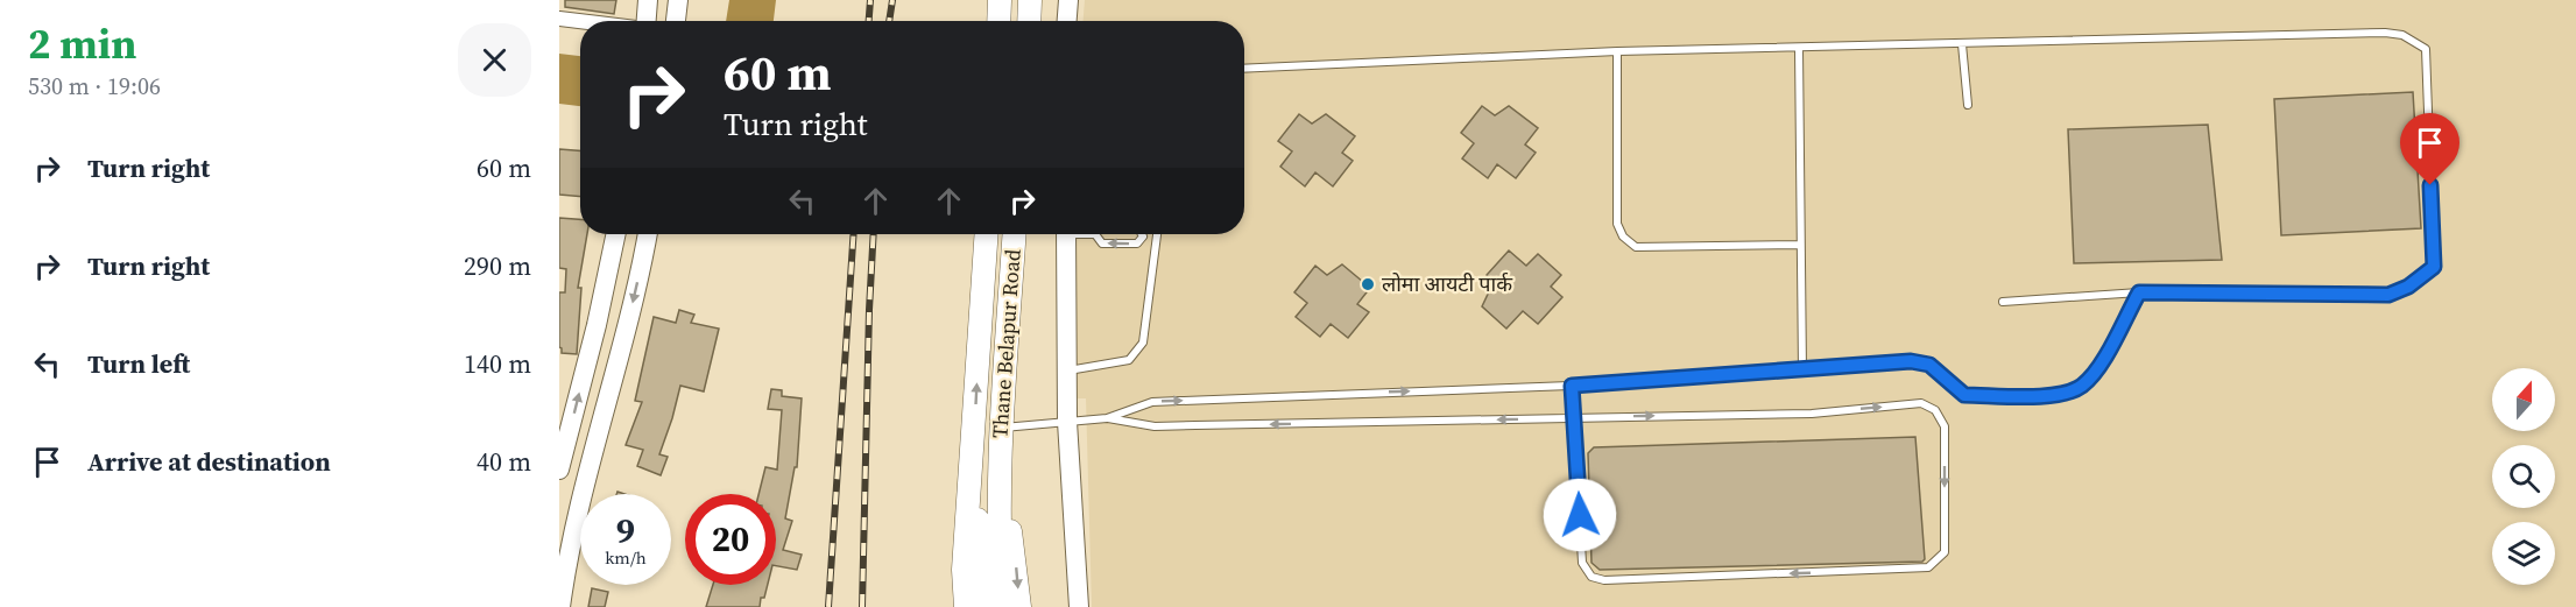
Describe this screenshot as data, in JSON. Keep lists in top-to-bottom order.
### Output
{
  "streets": {
    "main road": ["Thane Belapur Road"]
  },
  "places": ["लोमा आयटी पार्क"],
  "north": "top",
  "page": {
    "heading": ["2 min", "530 m · 19:06"],
    "turn": ["60 m", "Turn right"],
    "list": [
      {
        "name": "Turn right",
        "value": "60 m"
      },
      {
        "name": "Turn right",
        "value": "290 m"
      },
      {
        "name": "Turn left",
        "value": "140 m"
      },
      {
        "name": "Arrive at destination",
        "value": "40 m"
      }
    ],
    "speed": "9 km/h",
    "limit": "20"
  }
}
